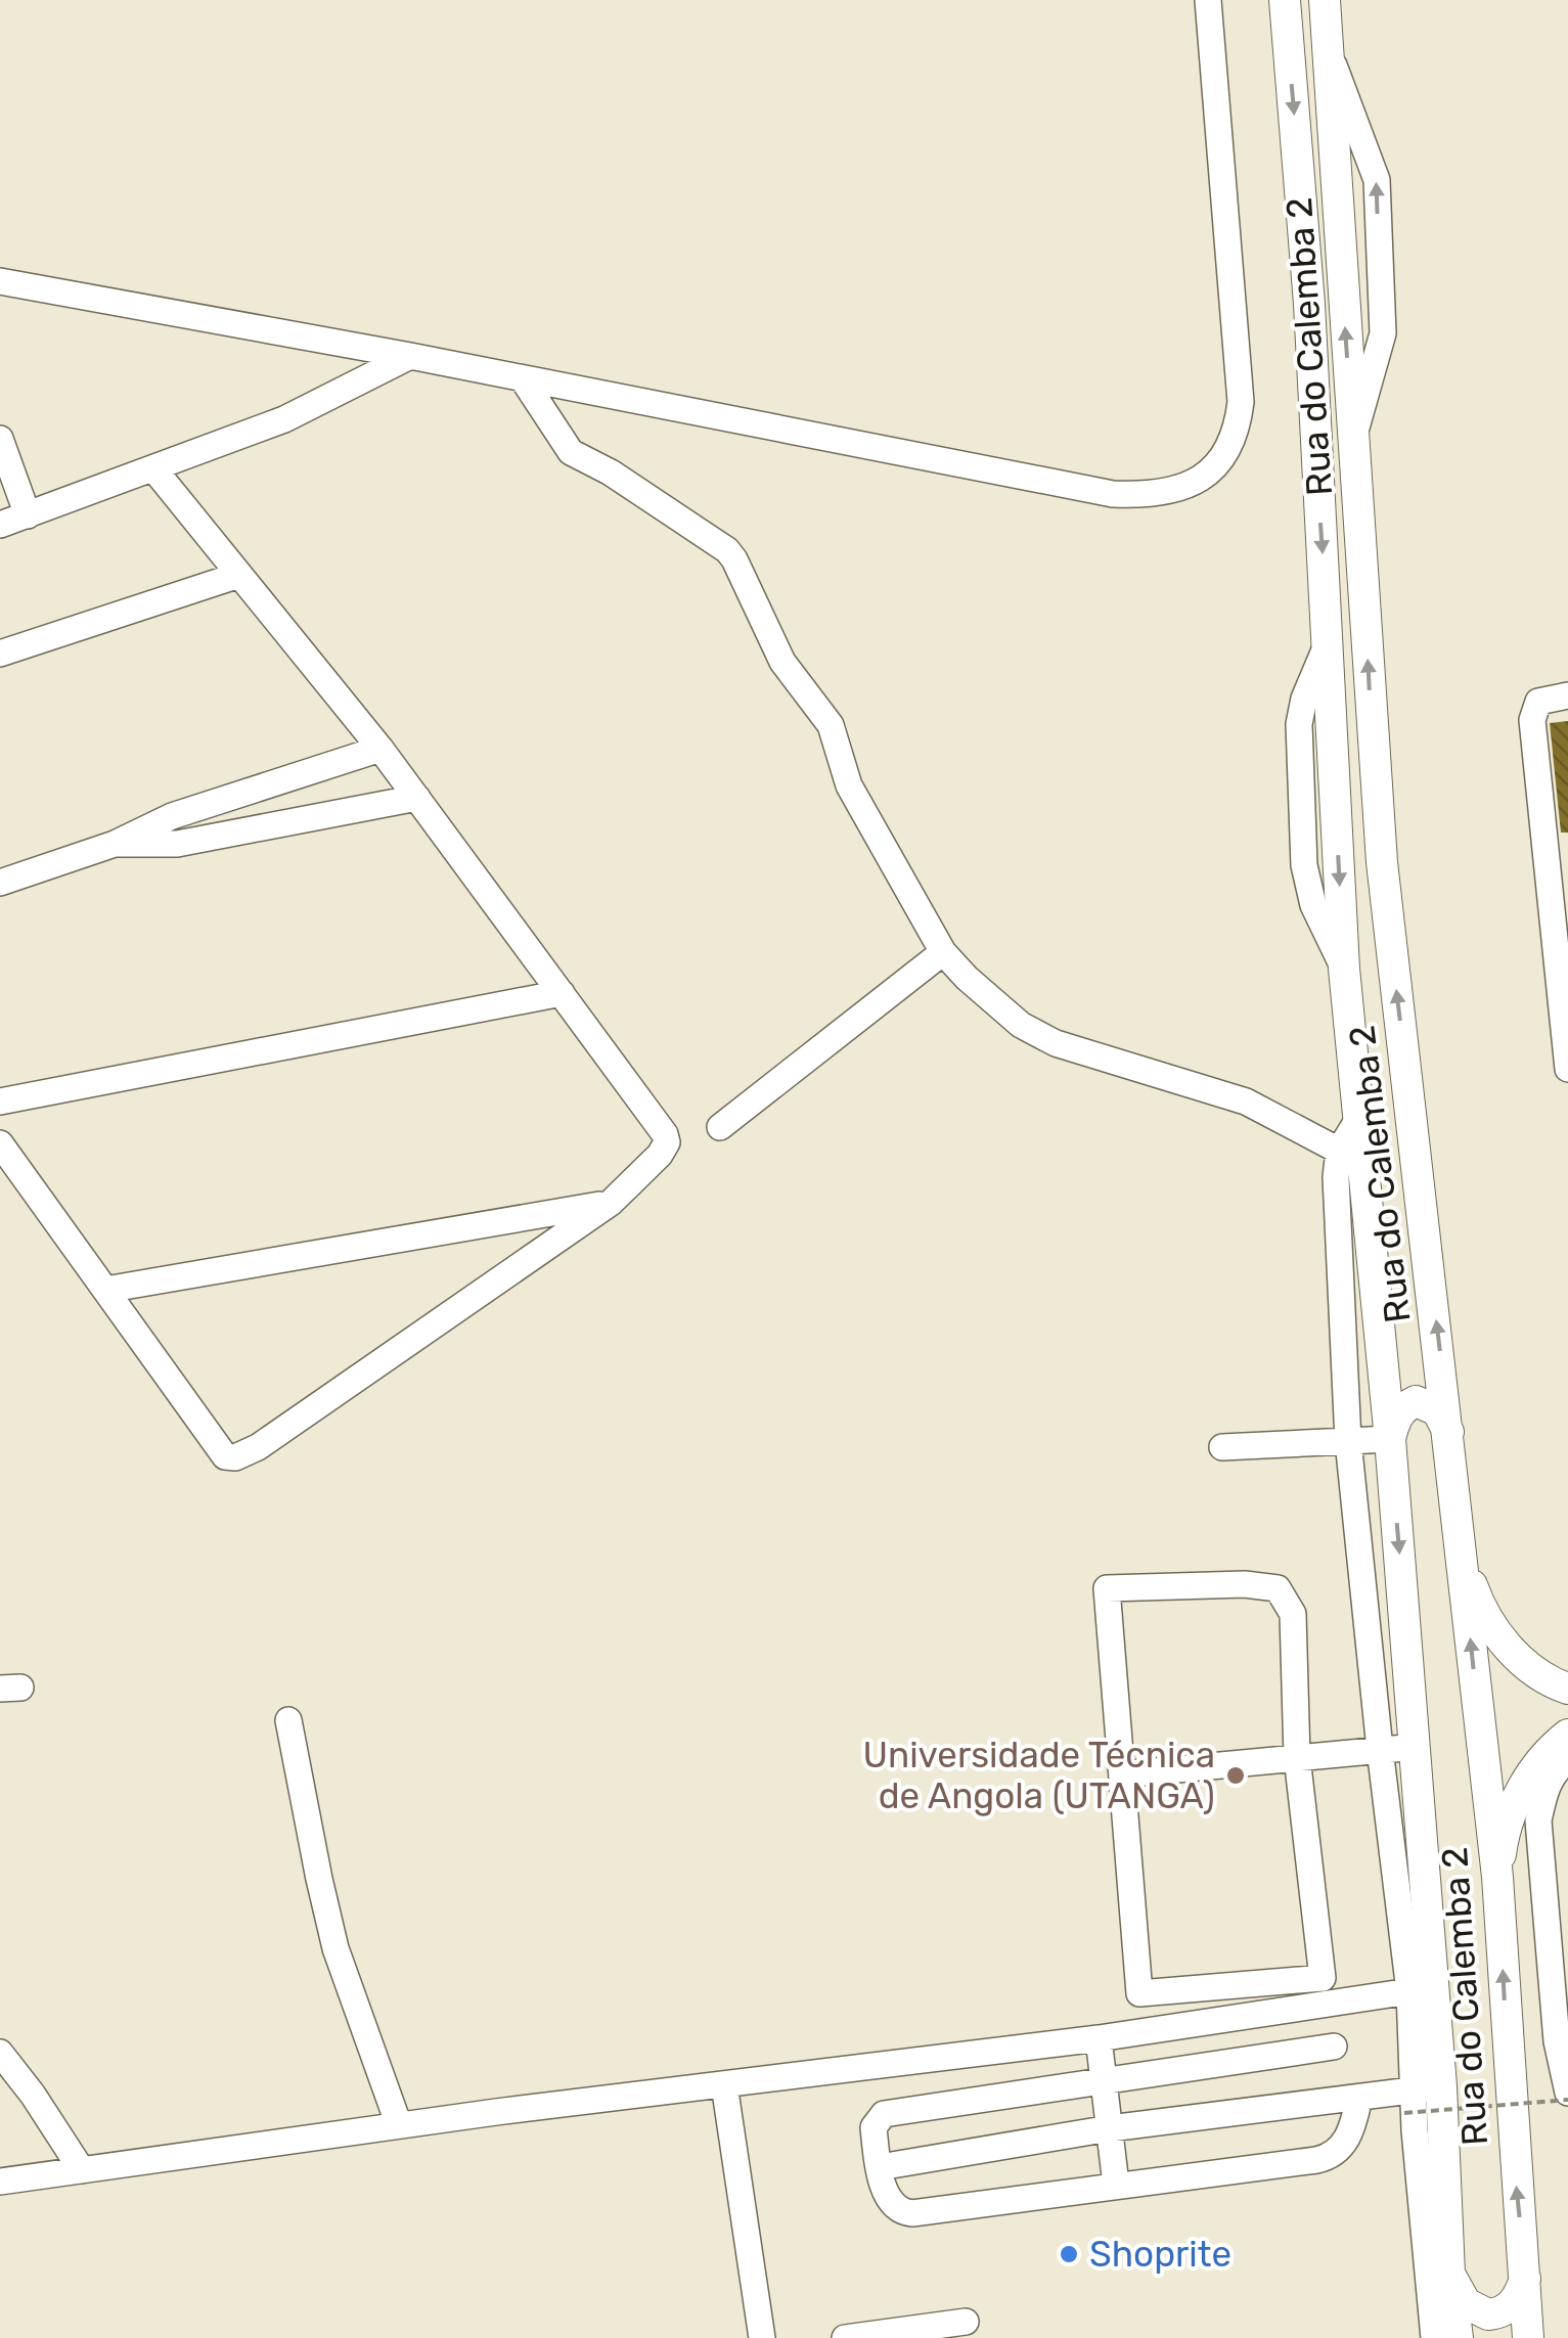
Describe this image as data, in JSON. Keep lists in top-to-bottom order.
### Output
{
  "streets": {
    "main road": ["Rua do Calemba 2"]
  },
  "places": ["Universidade Técnica de Angola (UTANGA)", "Shoprite"]
}
